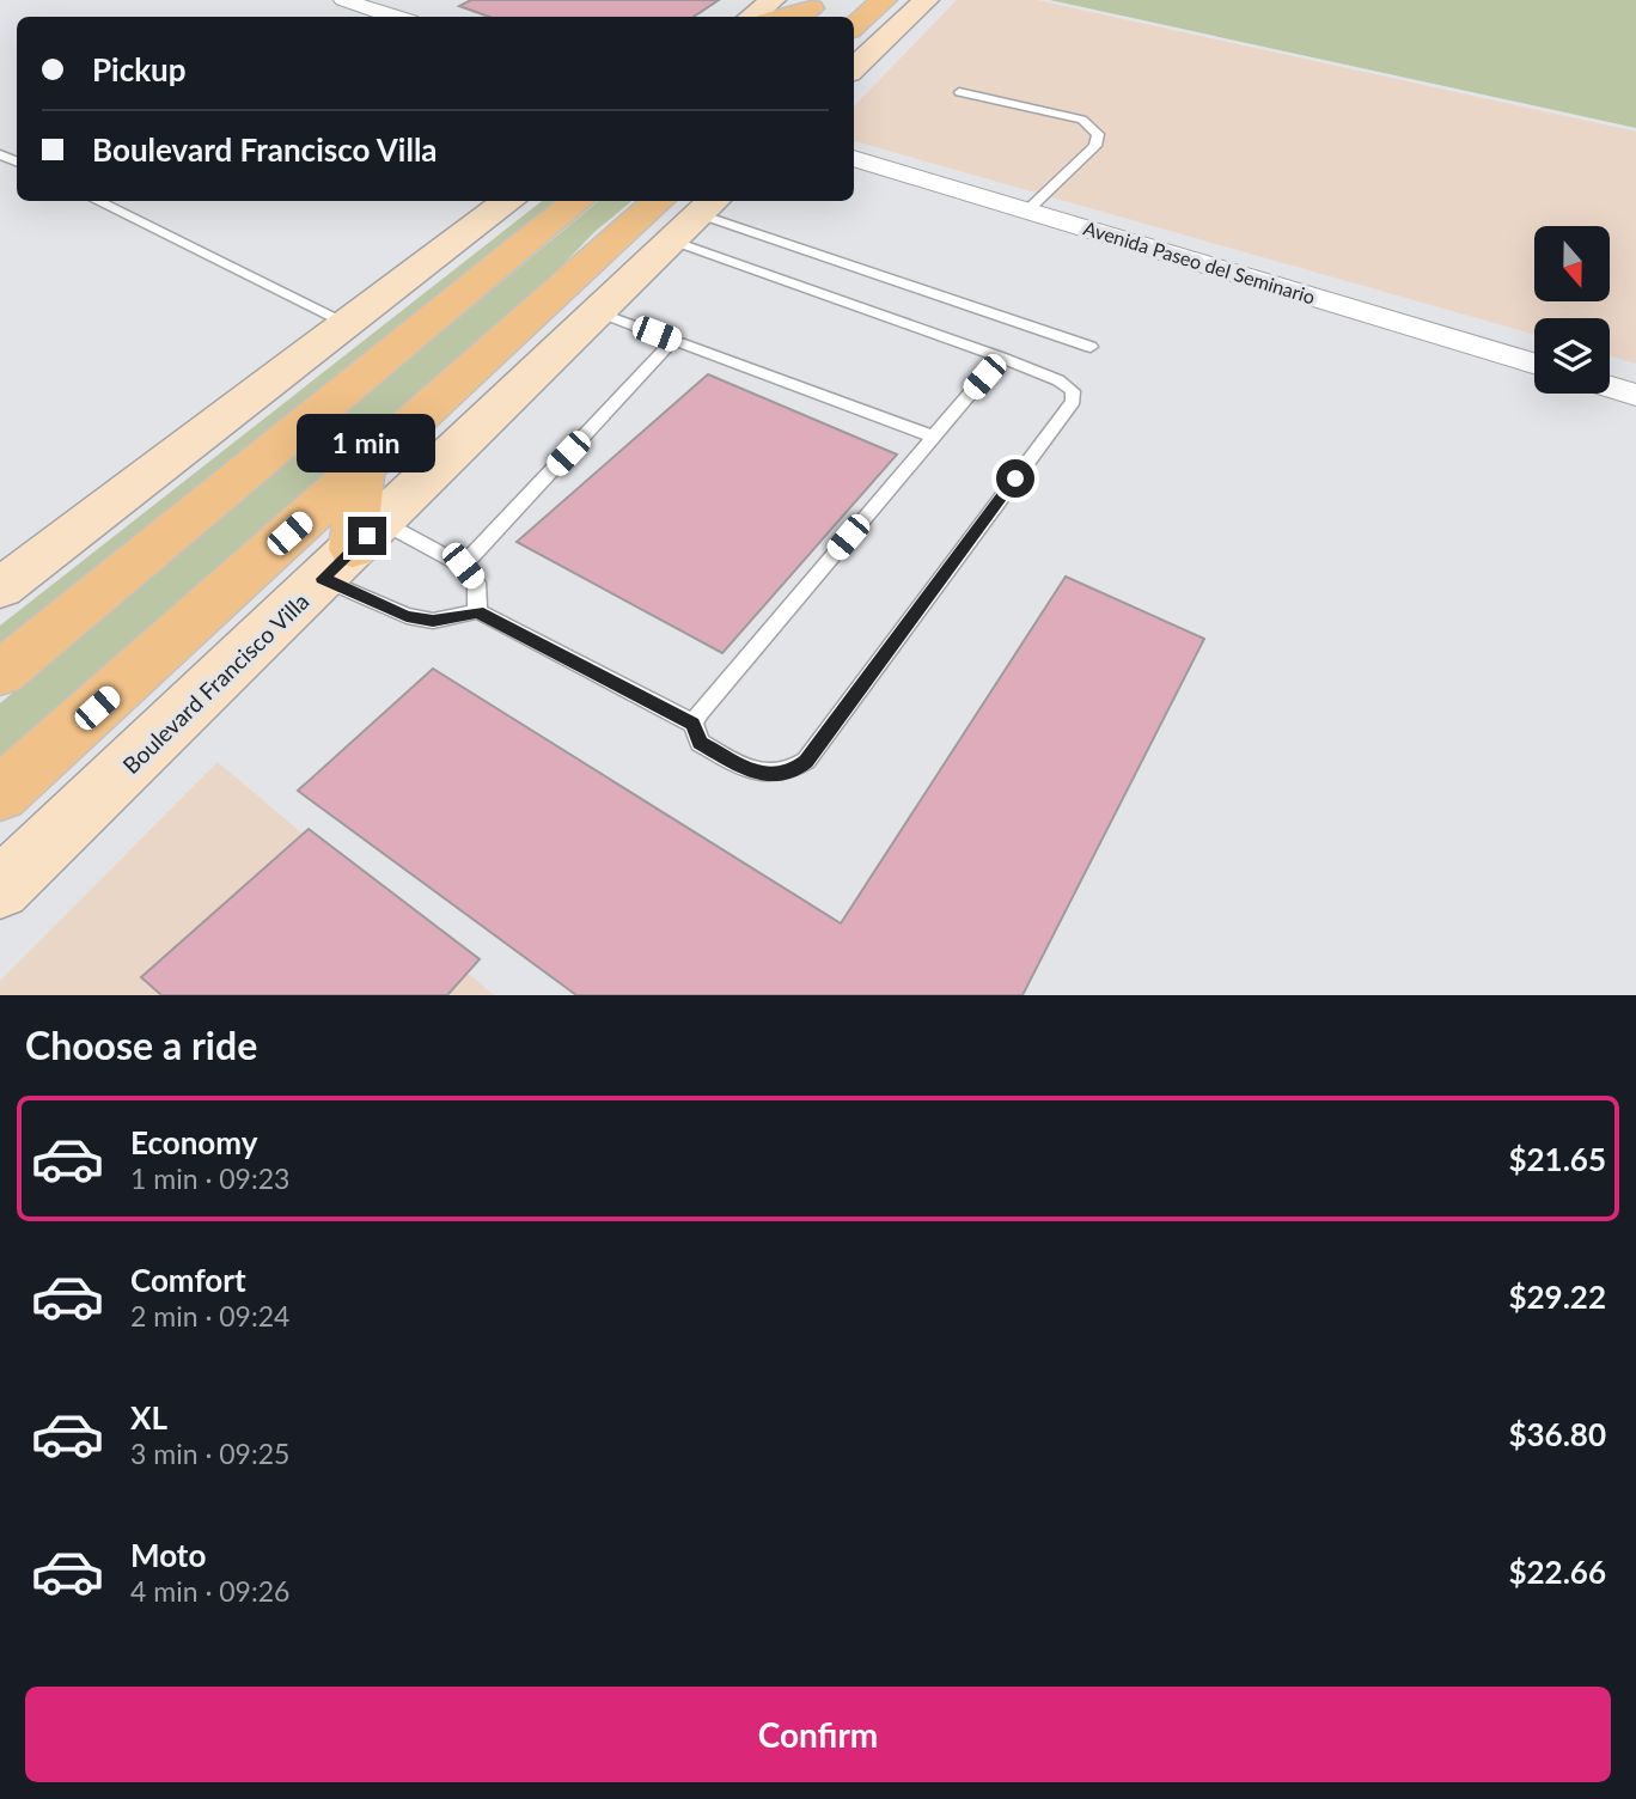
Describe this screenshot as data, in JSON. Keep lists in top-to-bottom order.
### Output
{
  "streets": {
    "street": ["Avenida Paseo del Seminario", "Boulevard Francisco Villa"]
  },
  "north": "bottom",
  "page": {
    "banner": ["Pickup", "Boulevard Francisco Villa"],
    "bubble": "1 min",
    "heading": "Choose a ride",
    "list": [
      {
        "name": "Economy",
        "note": "1 min · 09:23",
        "value": "$21.65"
      },
      {
        "name": "Comfort",
        "note": "2 min · 09:24",
        "value": "$29.22"
      },
      {
        "name": "XL",
        "note": "3 min · 09:25",
        "value": "$36.80"
      },
      {
        "name": "Moto",
        "note": "4 min · 09:26",
        "value": "$22.66"
      }
    ],
    "buttons": "Confirm"
  }
}
